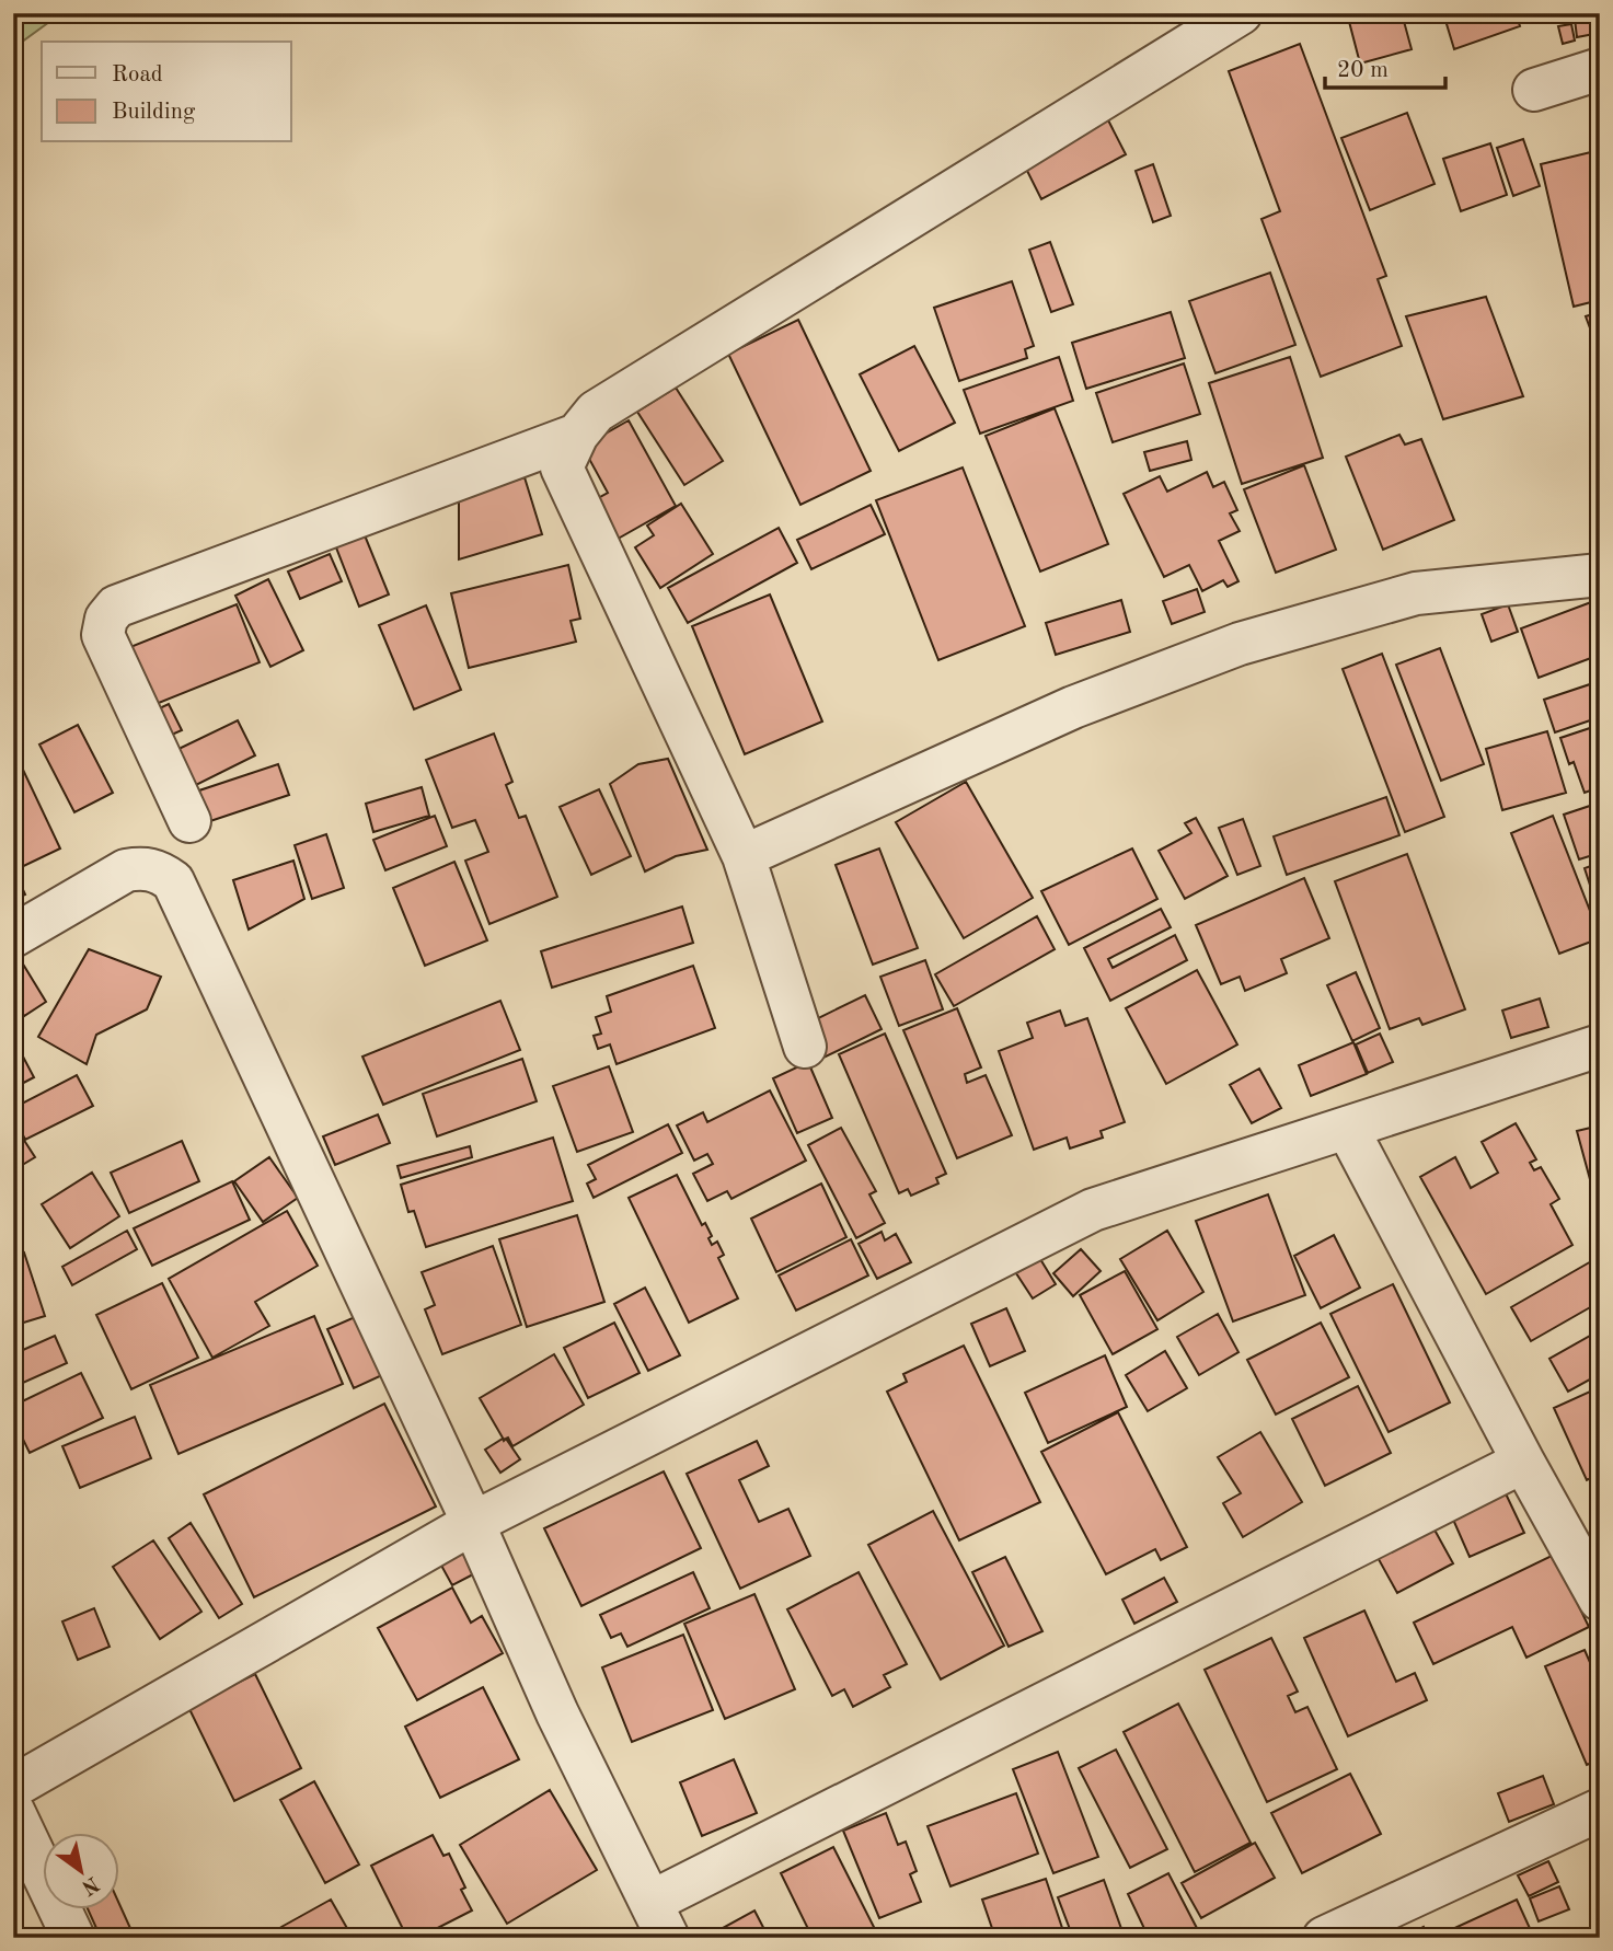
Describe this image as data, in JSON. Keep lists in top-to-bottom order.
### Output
{
  "legend": ["Road", "Building"],
  "scale_bar": "20 m",
  "north": "bottom right"
}
